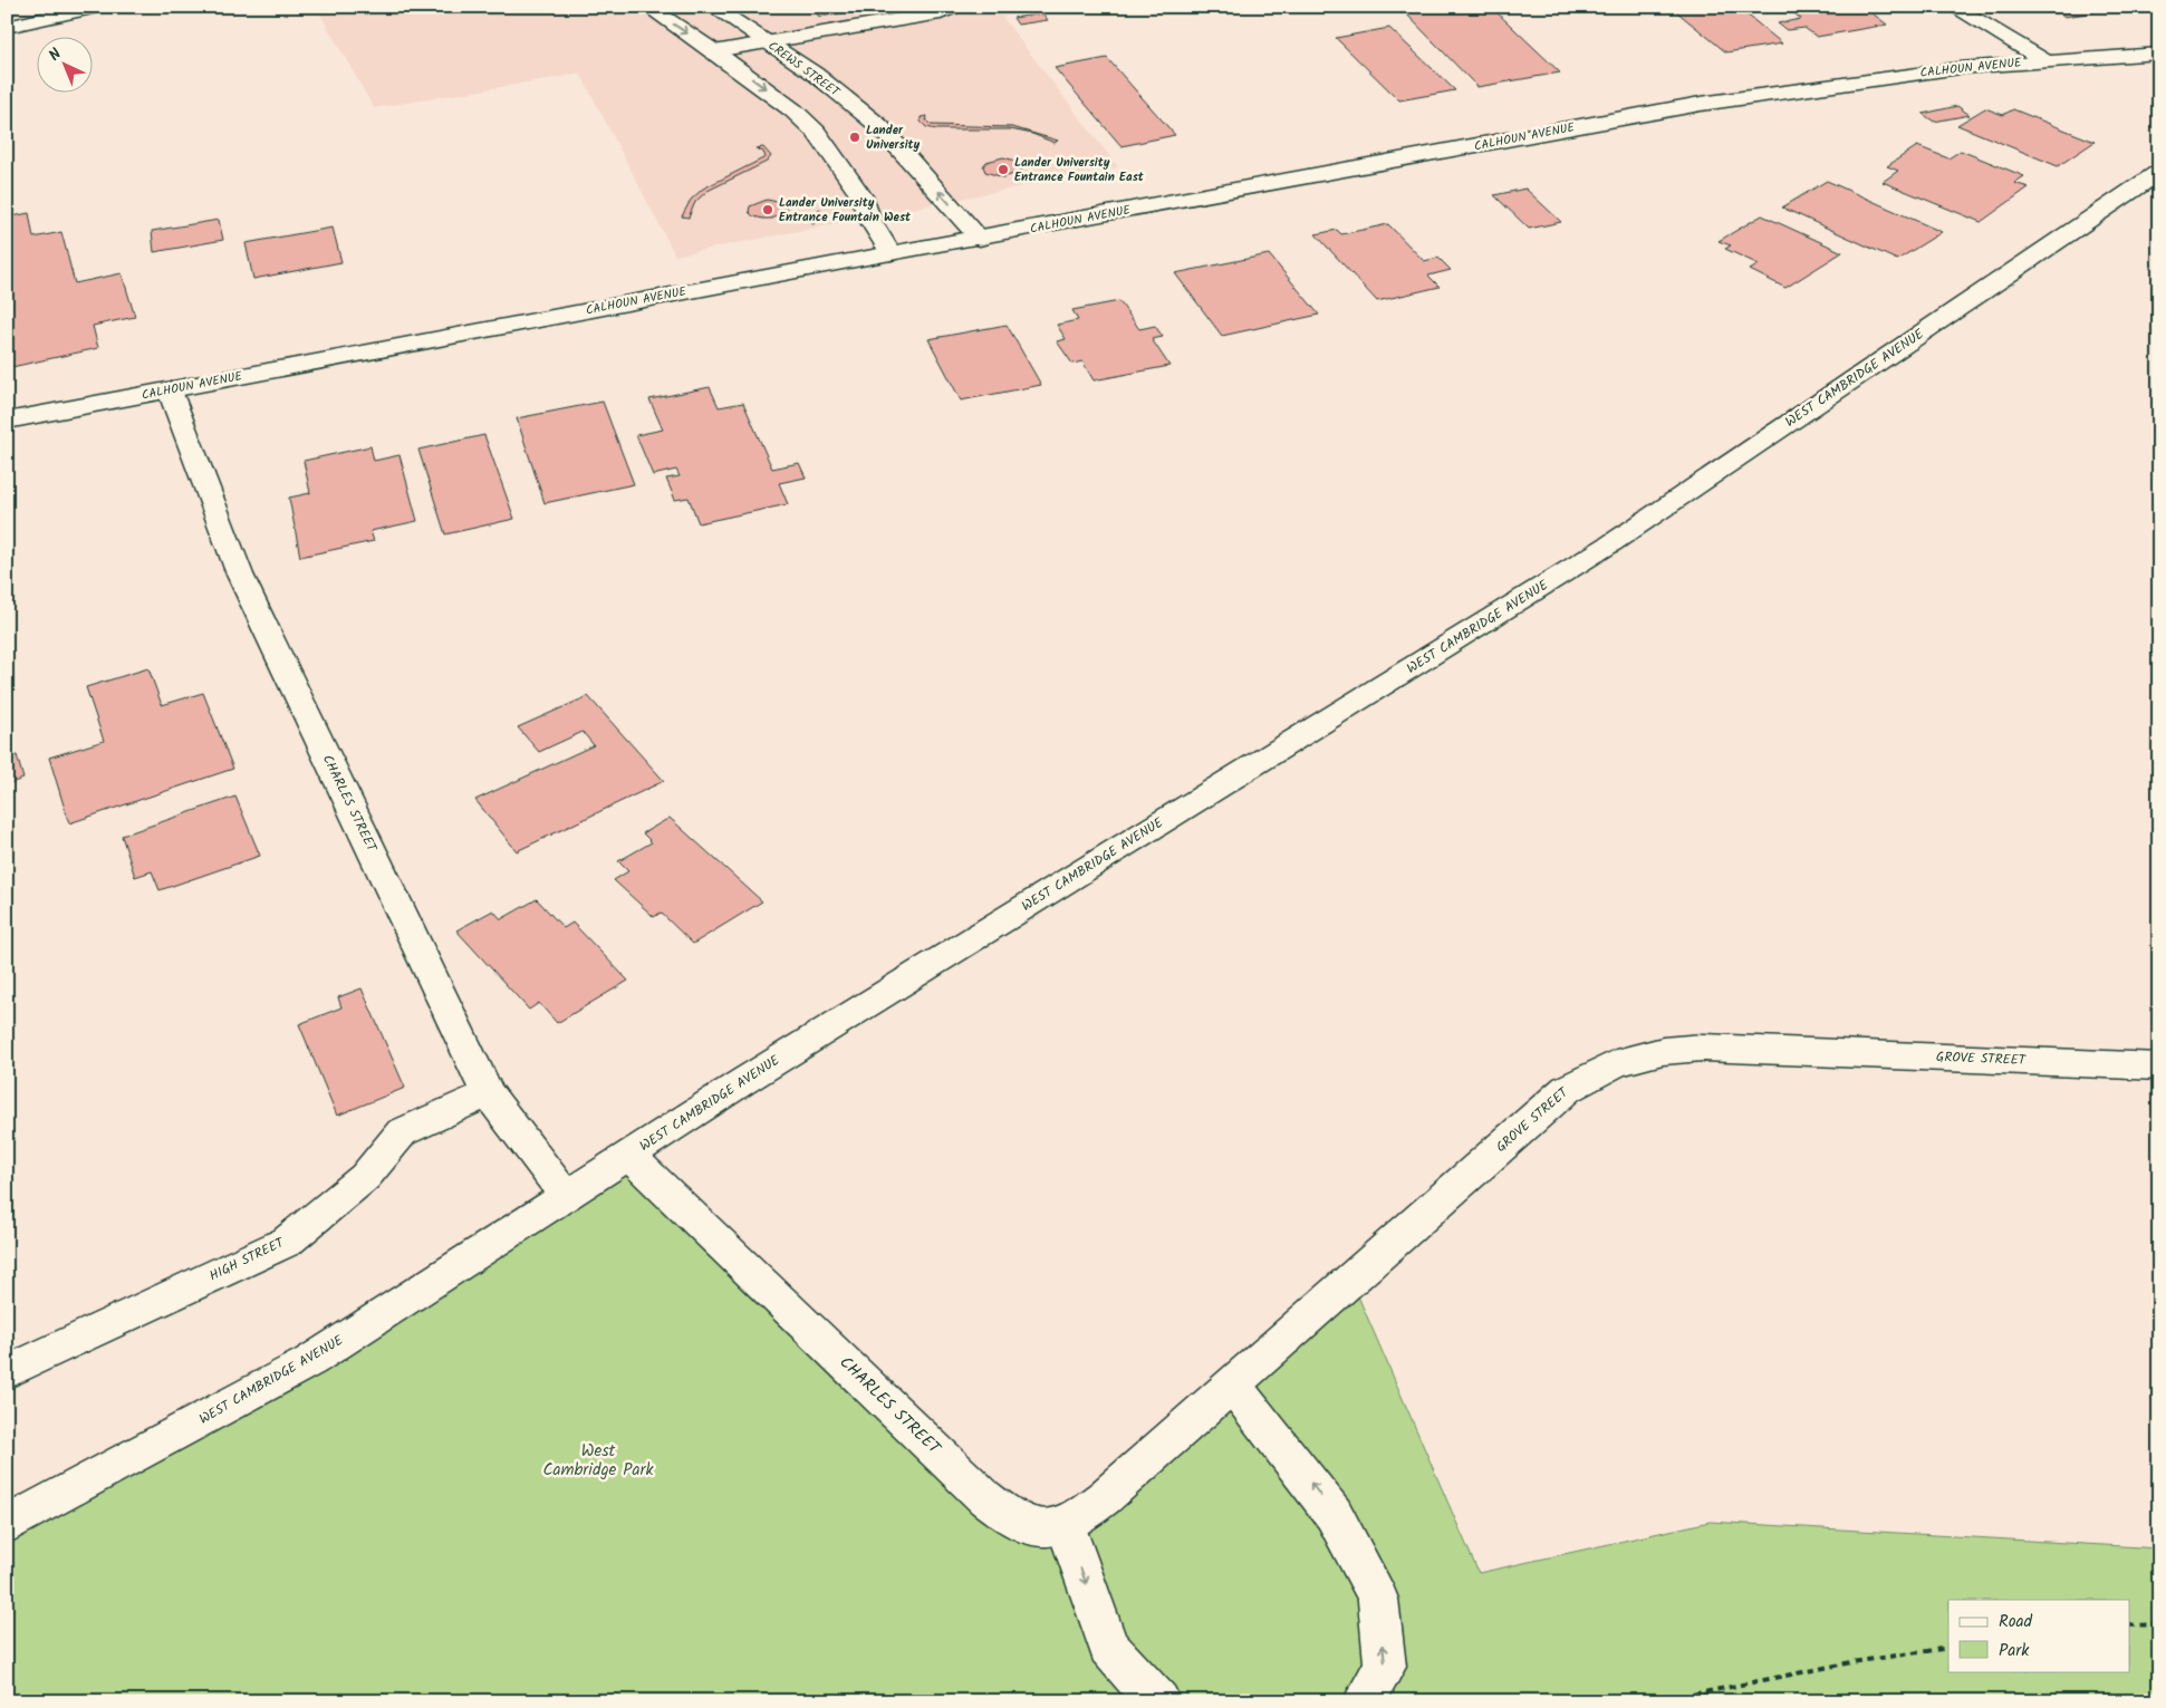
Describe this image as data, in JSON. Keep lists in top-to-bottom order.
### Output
{
  "streets": {
    "main road": [
      "CALHOUN AVENUE",
      "CREWS STREET",
      "WEST CAMBRIDGE AVENUE",
      "CHARLES STREET",
      "GROVE STREET",
      "HIGH STREET"
    ]
  },
  "crossings": [
    ["CALHOUN AVENUE", "CREWS STREET"],
    ["CALHOUN AVENUE", "CHARLES STREET"],
    ["WEST CAMBRIDGE AVENUE", "CHARLES STREET"],
    ["CHARLES STREET", "GROVE STREET"],
    ["CHARLES STREET", "HIGH STREET"]
  ],
  "parks": ["West Cambridge Park"],
  "places": ["Lander University", "Lander University Entrance Fountain East", "Lander University Entrance Fountain West"],
  "legend": ["Road", "Park"],
  "north": "top left"
}
